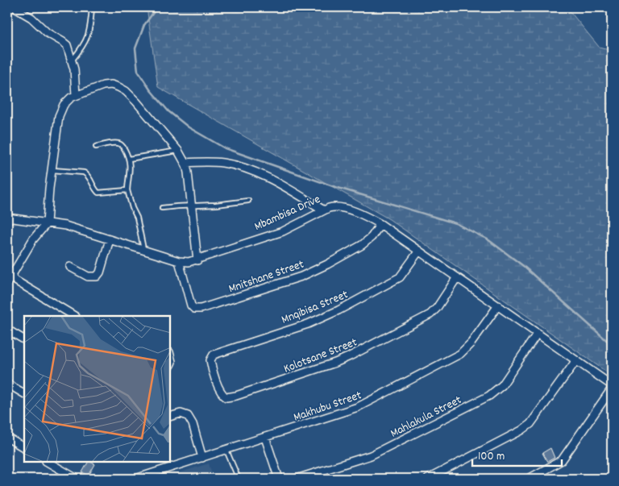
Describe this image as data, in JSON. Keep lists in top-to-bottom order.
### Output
{
  "streets": {
    "street": [
      "Mbambisa Drive",
      "Mnitshane Street",
      "Mnqibisa Street",
      "Kolotsane Street",
      "Makhubu Street",
      "Mahlakula Street"
    ]
  },
  "crossings": [
    ["Mbambisa Drive", "Mnitshane Street"],
    ["Mbambisa Drive", "Mnqibisa Street"],
    ["Mbambisa Drive", "Kolotsane Street"],
    ["Mbambisa Drive", "Makhubu Street"],
    ["Mbambisa Drive", "Mahlakula Street"],
    ["Mnqibisa Street", "Kolotsane Street"]
  ],
  "scale_bar": "100 m"
}
